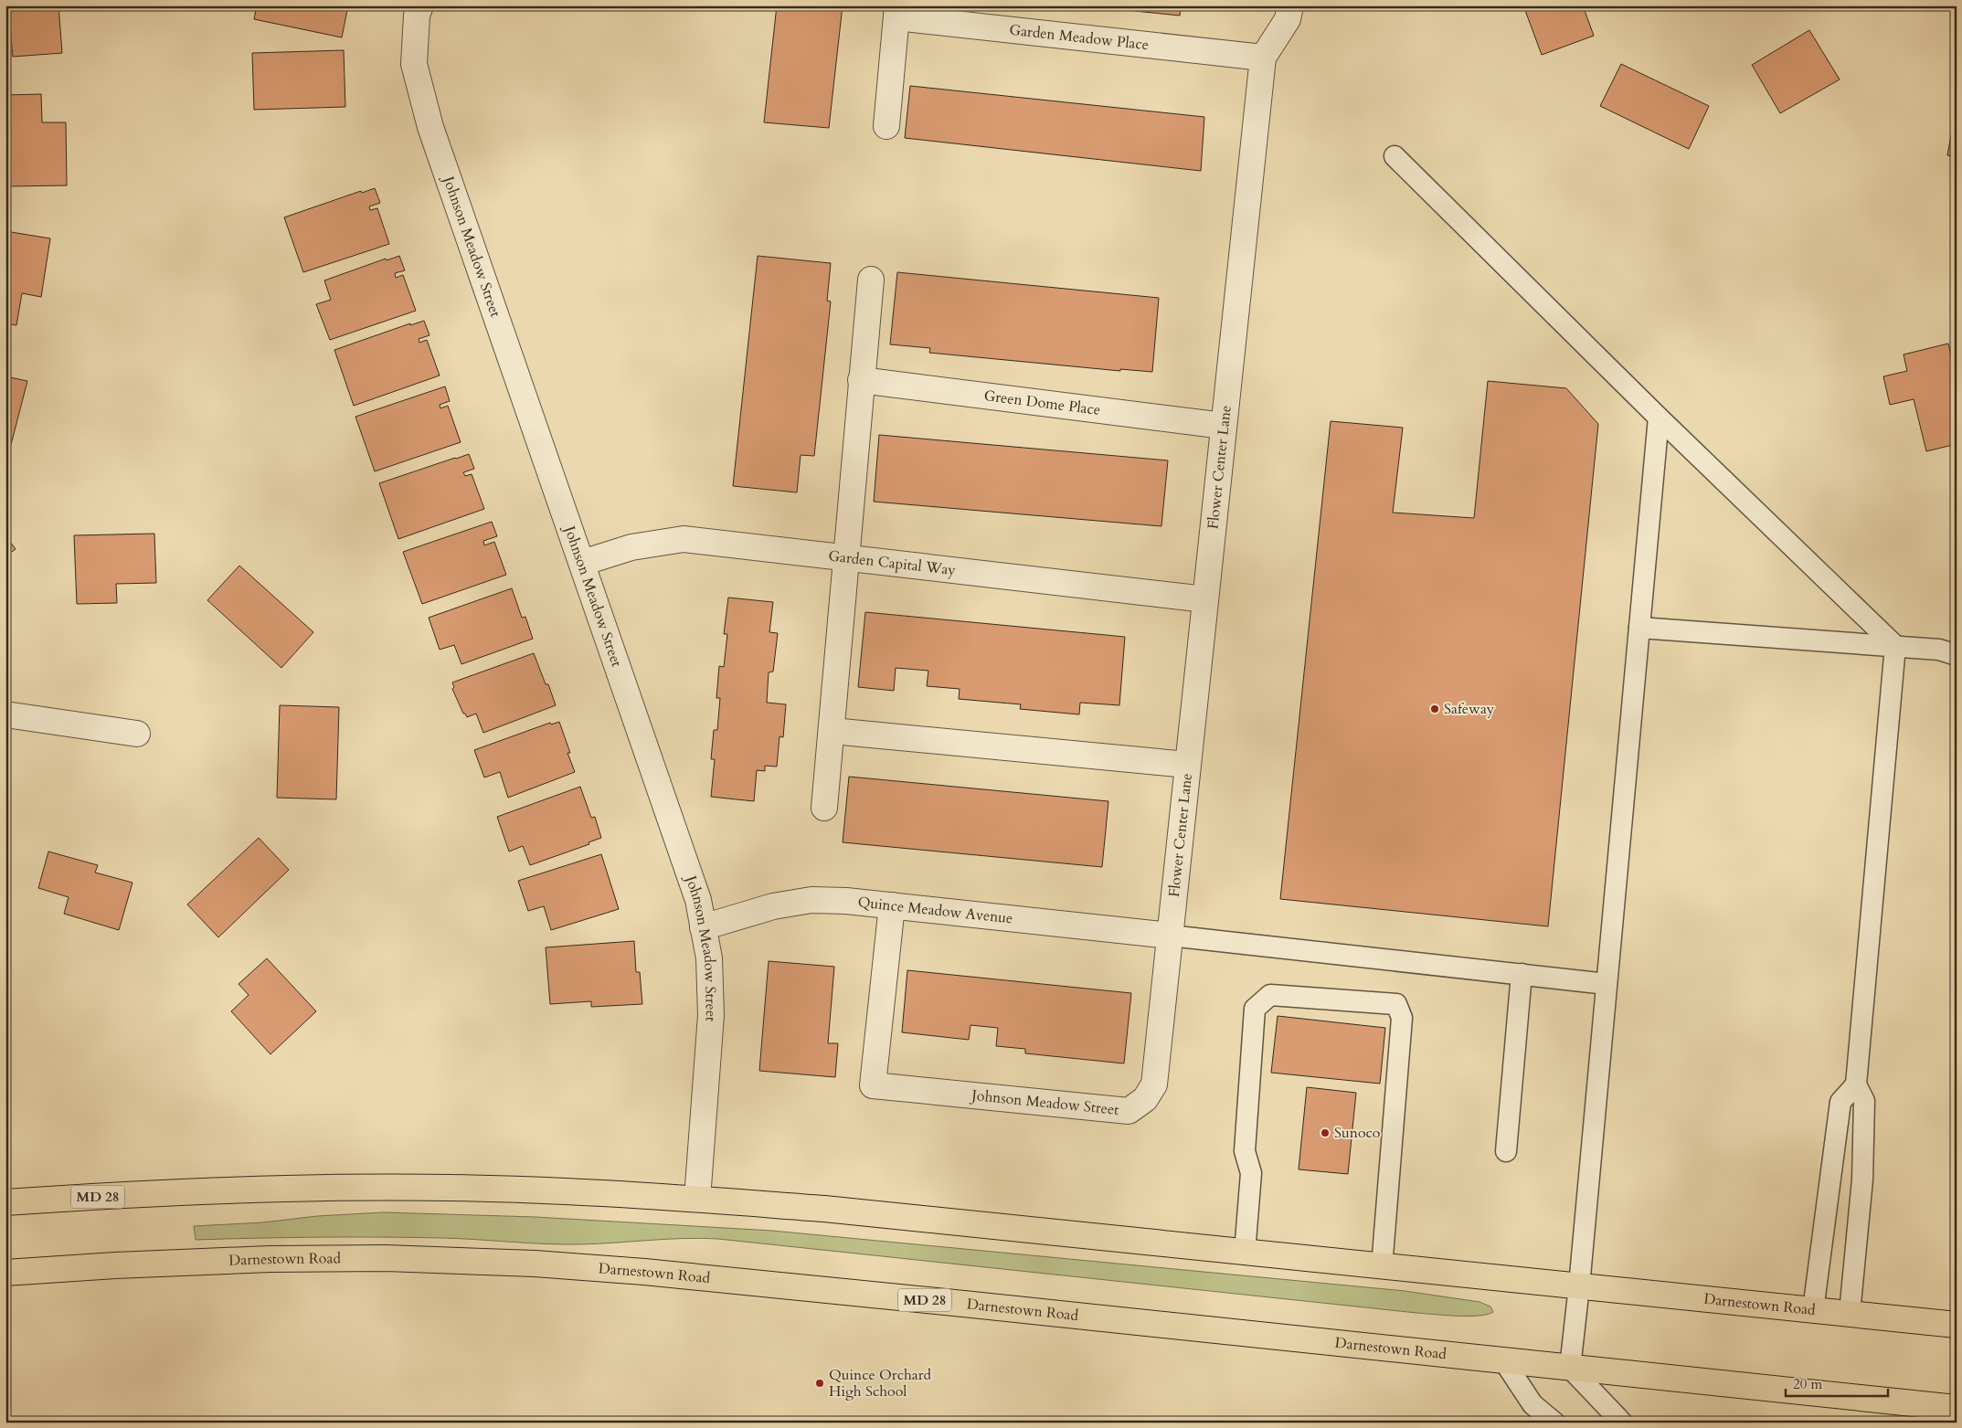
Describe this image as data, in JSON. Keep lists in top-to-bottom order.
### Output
{
  "streets": {
    "main road": ["MD 28", "Darnestown Road"],
    "street": [
      "Garden Meadow Place",
      "Johnson Meadow Street",
      "Green Dome Place",
      "Flower Center Lane",
      "Garden Capital Way",
      "Quince Meadow Avenue"
    ]
  },
  "crossings": [
    ["Garden Meadow Place", "Flower Center Lane"],
    ["Johnson Meadow Street", "Flower Center Lane"],
    ["Johnson Meadow Street", "Garden Capital Way"],
    ["Johnson Meadow Street", "Quince Meadow Avenue"],
    ["Johnson Meadow Street", "Darnestown Road"],
    ["Green Dome Place", "Flower Center Lane"],
    ["Flower Center Lane", "Garden Capital Way"],
    ["Flower Center Lane", "Quince Meadow Avenue"]
  ],
  "places": ["Safeway", "Sunoco", "Quince Orchard High School"],
  "scale_bar": "20 m"
}
